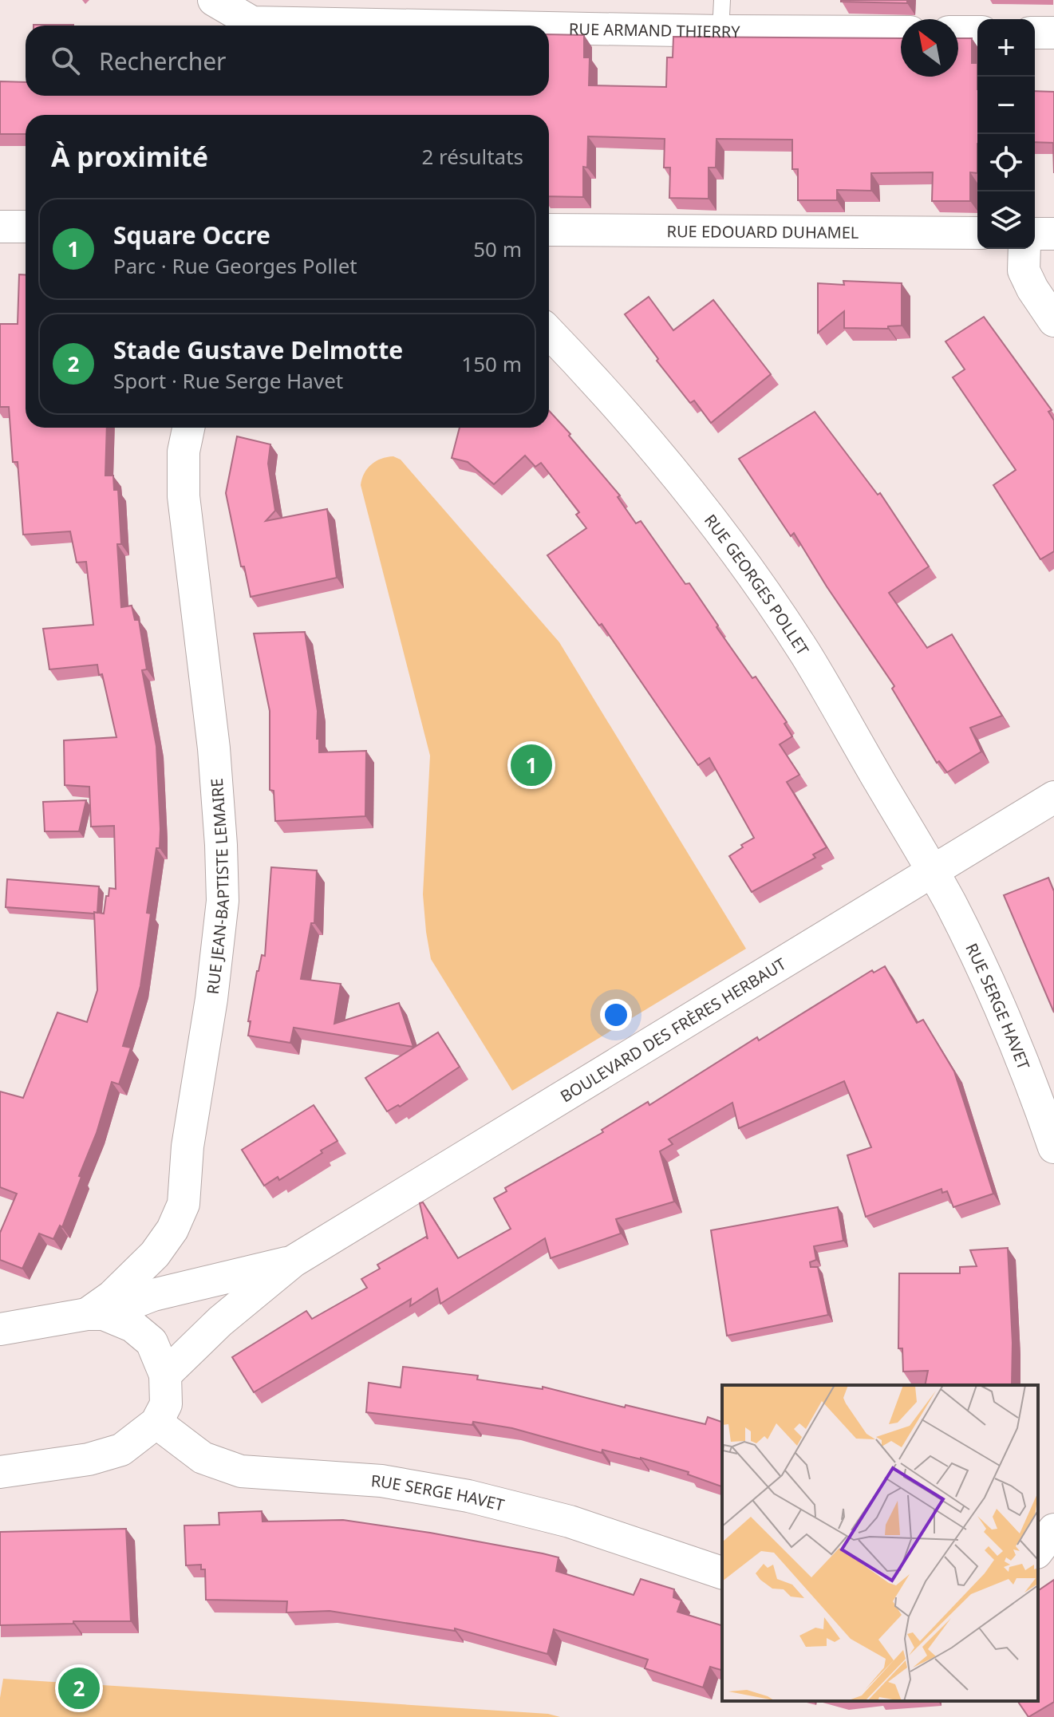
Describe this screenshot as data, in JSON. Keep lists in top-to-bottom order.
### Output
{
  "streets": {
    "street": [
      "RUE ARMAND THIERRY",
      "RUE EDOUARD DUHAMEL",
      "RUE GEORGES POLLET",
      "RUE JEAN-BAPTISTE LEMAIRE",
      "RUE SERGE HAVET",
      "BOULEVARD DES FRÈRES HERBAUT"
    ]
  },
  "crossings": [
    ["RUE GEORGES POLLET", "RUE SERGE HAVET"],
    ["RUE GEORGES POLLET", "BOULEVARD DES FRÈRES HERBAUT"],
    ["RUE JEAN-BAPTISTE LEMAIRE", "BOULEVARD DES FRÈRES HERBAUT"],
    ["RUE SERGE HAVET", "BOULEVARD DES FRÈRES HERBAUT"]
  ],
  "north": "top left",
  "page": {
    "map_buttons": ["+", "−"],
    "search": "Rechercher",
    "heading": ["À proximité", "2 résultats"],
    "list": [
      {
        "mark": "1",
        "name": "Square Occre",
        "note": "Parc · Rue Georges Pollet",
        "value": "50 m"
      },
      {
        "mark": "2",
        "name": "Stade Gustave Delmotte",
        "note": "Sport · Rue Serge Havet",
        "value": "150 m"
      }
    ],
    "pins": ["1", "2"]
  }
}
